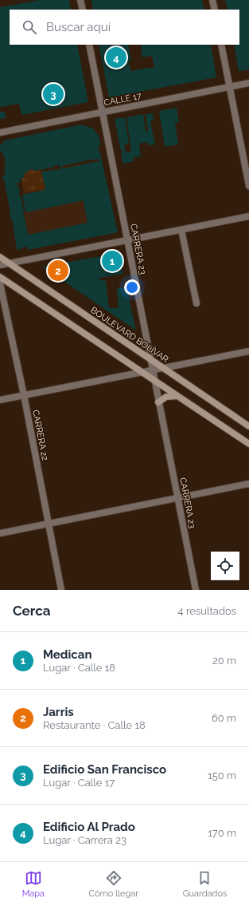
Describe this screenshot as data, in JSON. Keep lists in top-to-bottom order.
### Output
{
  "streets": {
    "main road": ["BOULEVARD BOLÍVAR"],
    "street": ["CALLE 17", "CARRERA 23", "CARRERA 22"]
  },
  "crossings": [
    ["CALLE 17", "CARRERA 23"],
    ["CARRERA 23", "BOULEVARD BOLÍVAR"]
  ],
  "page": {
    "search": "Buscar aquí",
    "pins": [
      "4",
      "3",
      "1",
      "2"
    ],
    "heading": ["Cerca", "4 resultados"],
    "list": [
      {
        "mark": "1",
        "name": "Medican",
        "note": "Lugar · Calle 18",
        "value": "20 m"
      },
      {
        "mark": "2",
        "name": "Jarris",
        "note": "Restaurante · Calle 18",
        "value": "60 m"
      },
      {
        "mark": "3",
        "name": "Edificio San Francisco",
        "note": "Lugar · Calle 17",
        "value": "150 m"
      },
      {
        "mark": "4",
        "name": "Edificio Al Prado",
        "note": "Lugar · Carrera 23",
        "value": "170 m"
      }
    ],
    "nav": ["Mapa", "Cómo llegar", "Guardados"]
  }
}
